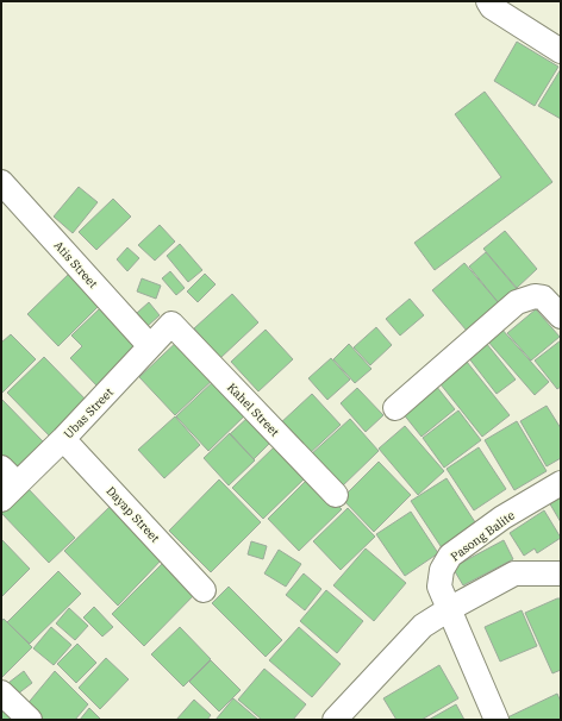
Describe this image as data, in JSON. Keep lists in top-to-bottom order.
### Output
{
  "streets": {
    "street": [
      "Atis Street",
      "Kahel Street",
      "Ubas Street",
      "Dayap Street",
      "Pasong Balite"
    ]
  },
  "crossings": [
    ["Atis Street", "Ubas Street"],
    ["Kahel Street", "Ubas Street"],
    ["Ubas Street", "Dayap Street"]
  ]
}
